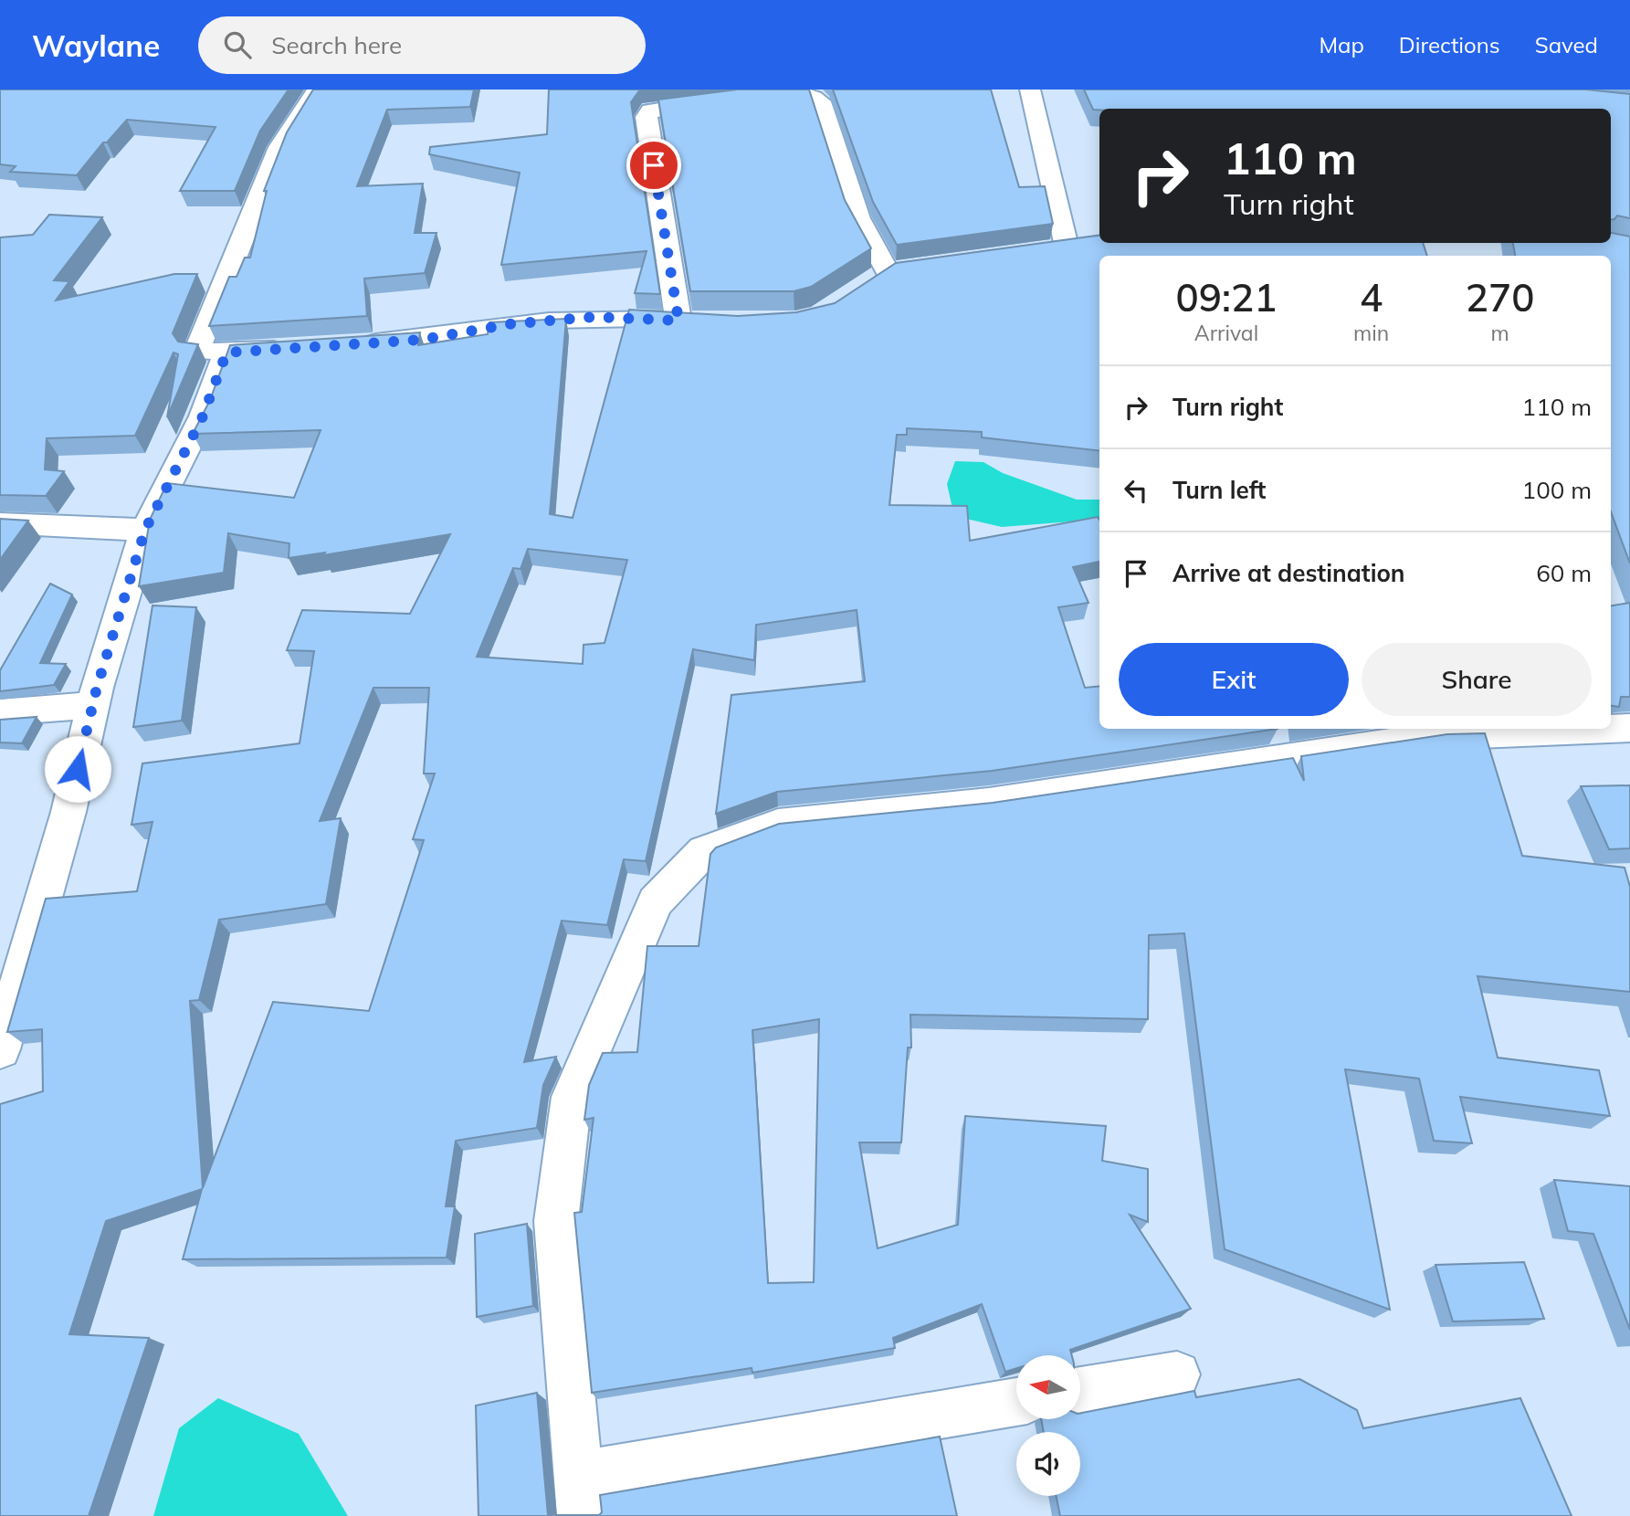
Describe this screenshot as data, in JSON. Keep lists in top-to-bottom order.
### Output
{
  "north": "left",
  "page": {
    "header": "Waylane",
    "search": "Search here",
    "nav": ["Map", "Directions", "Saved"],
    "turn": ["110 m", "Turn right"],
    "eta": [
      "09:21",
      "Arrival",
      "4",
      "min",
      "270",
      "m"
    ],
    "list": [
      {
        "name": "Turn right",
        "value": "110 m"
      },
      {
        "name": "Turn left",
        "value": "100 m"
      },
      {
        "name": "Arrive at destination",
        "value": "60 m"
      }
    ],
    "buttons": ["Exit", "Share"]
  }
}
